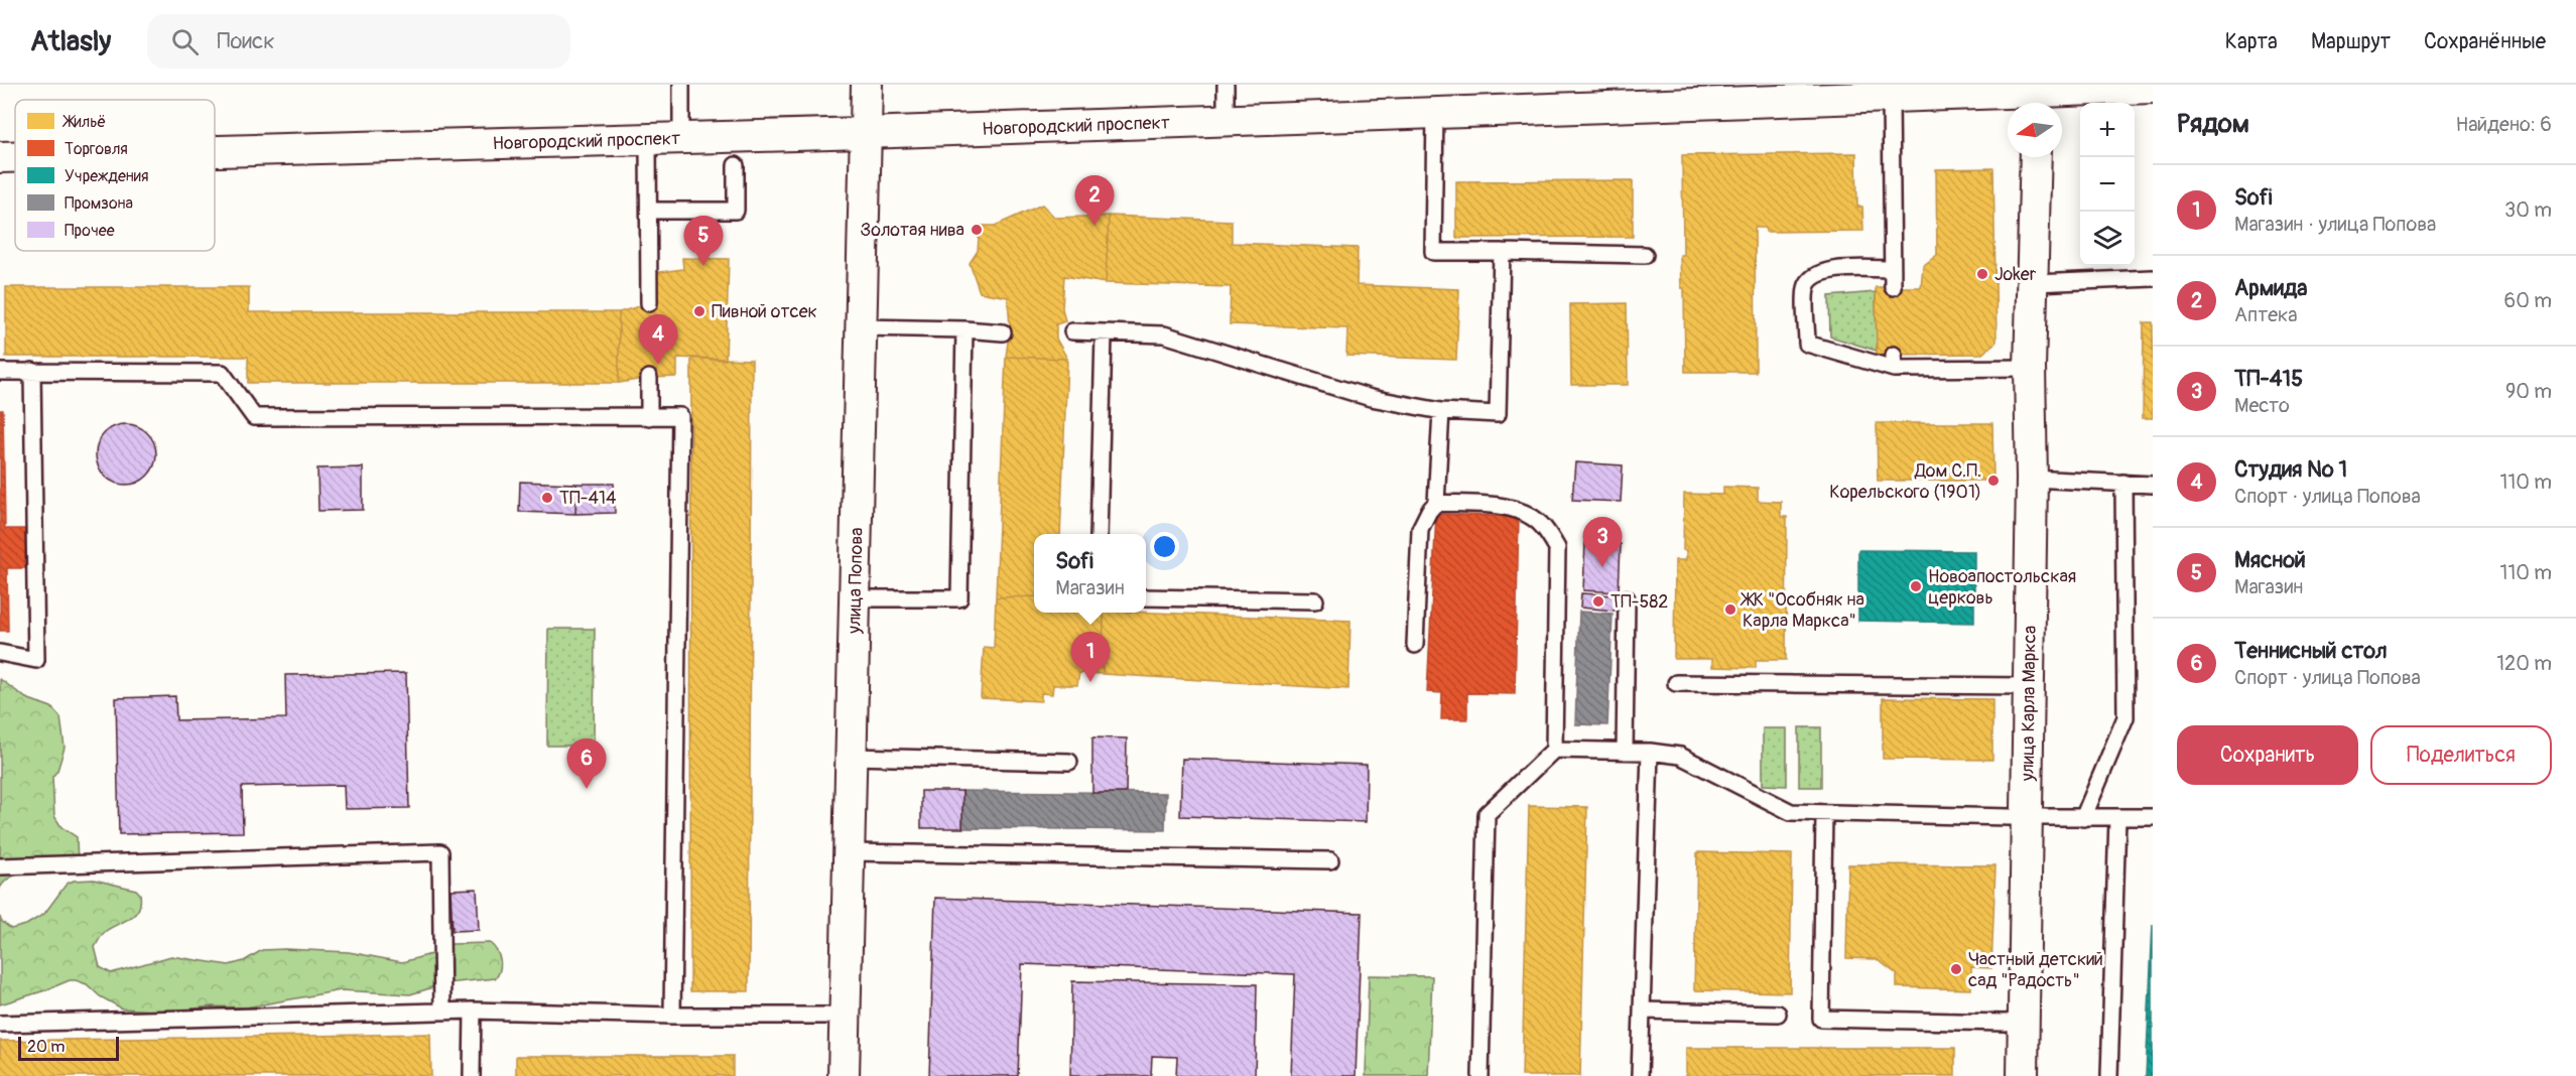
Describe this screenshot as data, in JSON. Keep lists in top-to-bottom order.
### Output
{
  "streets": {
    "street": ["Новгородский проспект", "улица Попова", "улица Карла Маркса"]
  },
  "crossings": [
    ["Новгородский проспект", "улица Попова"]
  ],
  "places": [
    "Золотая нива",
    "Joker",
    "Пивной отсек",
    "Дом С.П. Корельского (1901)",
    "ТП-414",
    "Новоапостольская церковь",
    "ТП-582",
    "ЖК \"Особняк на Карла Маркса\"",
    "Частный детский сад \"Радость\""
  ],
  "legend": [
    "Жильё",
    "Торговля",
    "Учреждения",
    "Промзона",
    "Прочее"
  ],
  "scale_bar": "20 m",
  "north": "left",
  "page": {
    "header": "Atlasly",
    "search": "Поиск",
    "nav": ["Карта", "Маршрут", "Сохранённые"],
    "heading": ["Рядом", "Найдено: 6"],
    "map_buttons": ["+", "−"],
    "list": [
      {
        "mark": "1",
        "name": "Sofi",
        "note": "Магазин · улица Попова",
        "value": "30 m"
      },
      {
        "mark": "2",
        "name": "Армида",
        "note": "Аптека",
        "value": "60 m"
      },
      {
        "mark": "3",
        "name": "ТП-415",
        "note": "Место",
        "value": "90 m"
      },
      {
        "mark": "4",
        "name": "Студия № 1",
        "note": "Спорт · улица Попова",
        "value": "110 m"
      },
      {
        "mark": "5",
        "name": "Мясной",
        "note": "Магазин",
        "value": "110 m"
      },
      {
        "mark": "6",
        "name": "Теннисный стол",
        "note": "Спорт · улица Попова",
        "value": "120 m"
      }
    ],
    "pins": [
      "2",
      "5",
      "4",
      "3",
      "1",
      "6"
    ],
    "popup": ["Sofi", "Магазин"],
    "buttons": ["Сохранить", "Поделиться"],
    "scale": "20 m"
  }
}
